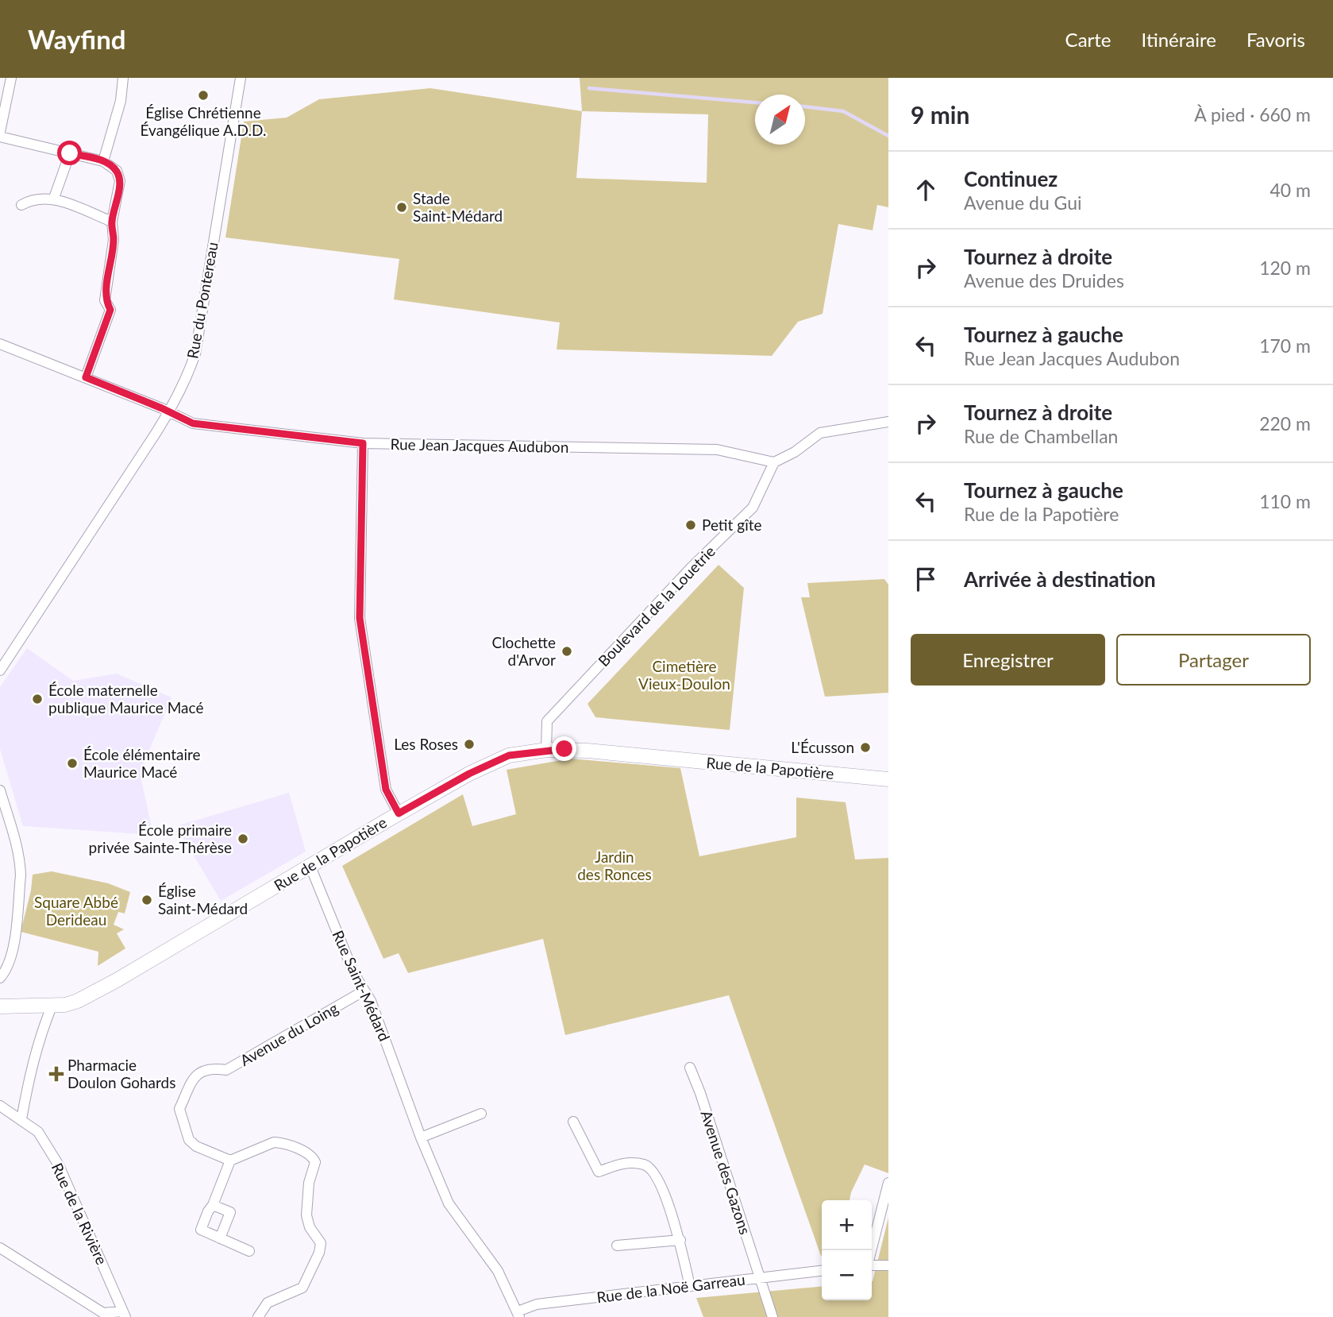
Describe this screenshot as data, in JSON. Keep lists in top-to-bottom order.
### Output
{
  "streets": {
    "street": [
      "Rue du Pontereau",
      "Rue Jean Jacques Audubon",
      "Boulevard de la Louetrie",
      "Rue de la Papotière",
      "Rue Saint-Médard",
      "Avenue du Loing",
      "Avenue des Gazons",
      "Rue de la Rivière",
      "Rue de la Noë Garreau"
    ]
  },
  "crossings": [
    ["Rue du Pontereau", "Rue Jean Jacques Audubon"],
    ["Rue Jean Jacques Audubon", "Boulevard de la Louetrie"],
    ["Boulevard de la Louetrie", "Rue de la Papotière"],
    ["Rue de la Papotière", "Rue Saint-Médard"],
    ["Rue Saint-Médard", "Avenue du Loing"],
    ["Rue Saint-Médard", "Rue de la Noë Garreau"],
    ["Avenue des Gazons", "Rue de la Noë Garreau"]
  ],
  "parks": ["Cimetière Vieux-Doulon", "Jardin des Ronces", "Square Abbé Derideau"],
  "places": {
    "other": [
      "Église Chrétienne Évangélique A.D.D.",
      "Stade Saint-Médard",
      "Petit gîte",
      "Clochette d'Arvor",
      "École maternelle publique Maurice Macé",
      "Les Roses",
      "L'Écusson",
      "École élémentaire Maurice Macé",
      "École primaire privée Sainte-Thérèse",
      "Église Saint-Médard"
    ],
    "health": ["Pharmacie Doulon Gohards"]
  },
  "north": "top right",
  "page": {
    "header": "Wayfind",
    "nav": ["Carte", "Itinéraire", "Favoris"],
    "heading": ["9 min", "À pied · 660 m"],
    "list": [
      ["Continuez", "Avenue du Gui", "40 m"],
      ["Tournez à droite", "Avenue des Druides", "120 m"],
      ["Tournez à gauche", "Rue Jean Jacques Audubon", "170 m"],
      ["Tournez à droite", "Rue de Chambellan", "220 m"],
      ["Tournez à gauche", "Rue de la Papotière", "110 m"],
      "Arrivée à destination"
    ],
    "buttons": ["Enregistrer", "Partager"],
    "map_buttons": ["+", "−"]
  }
}
